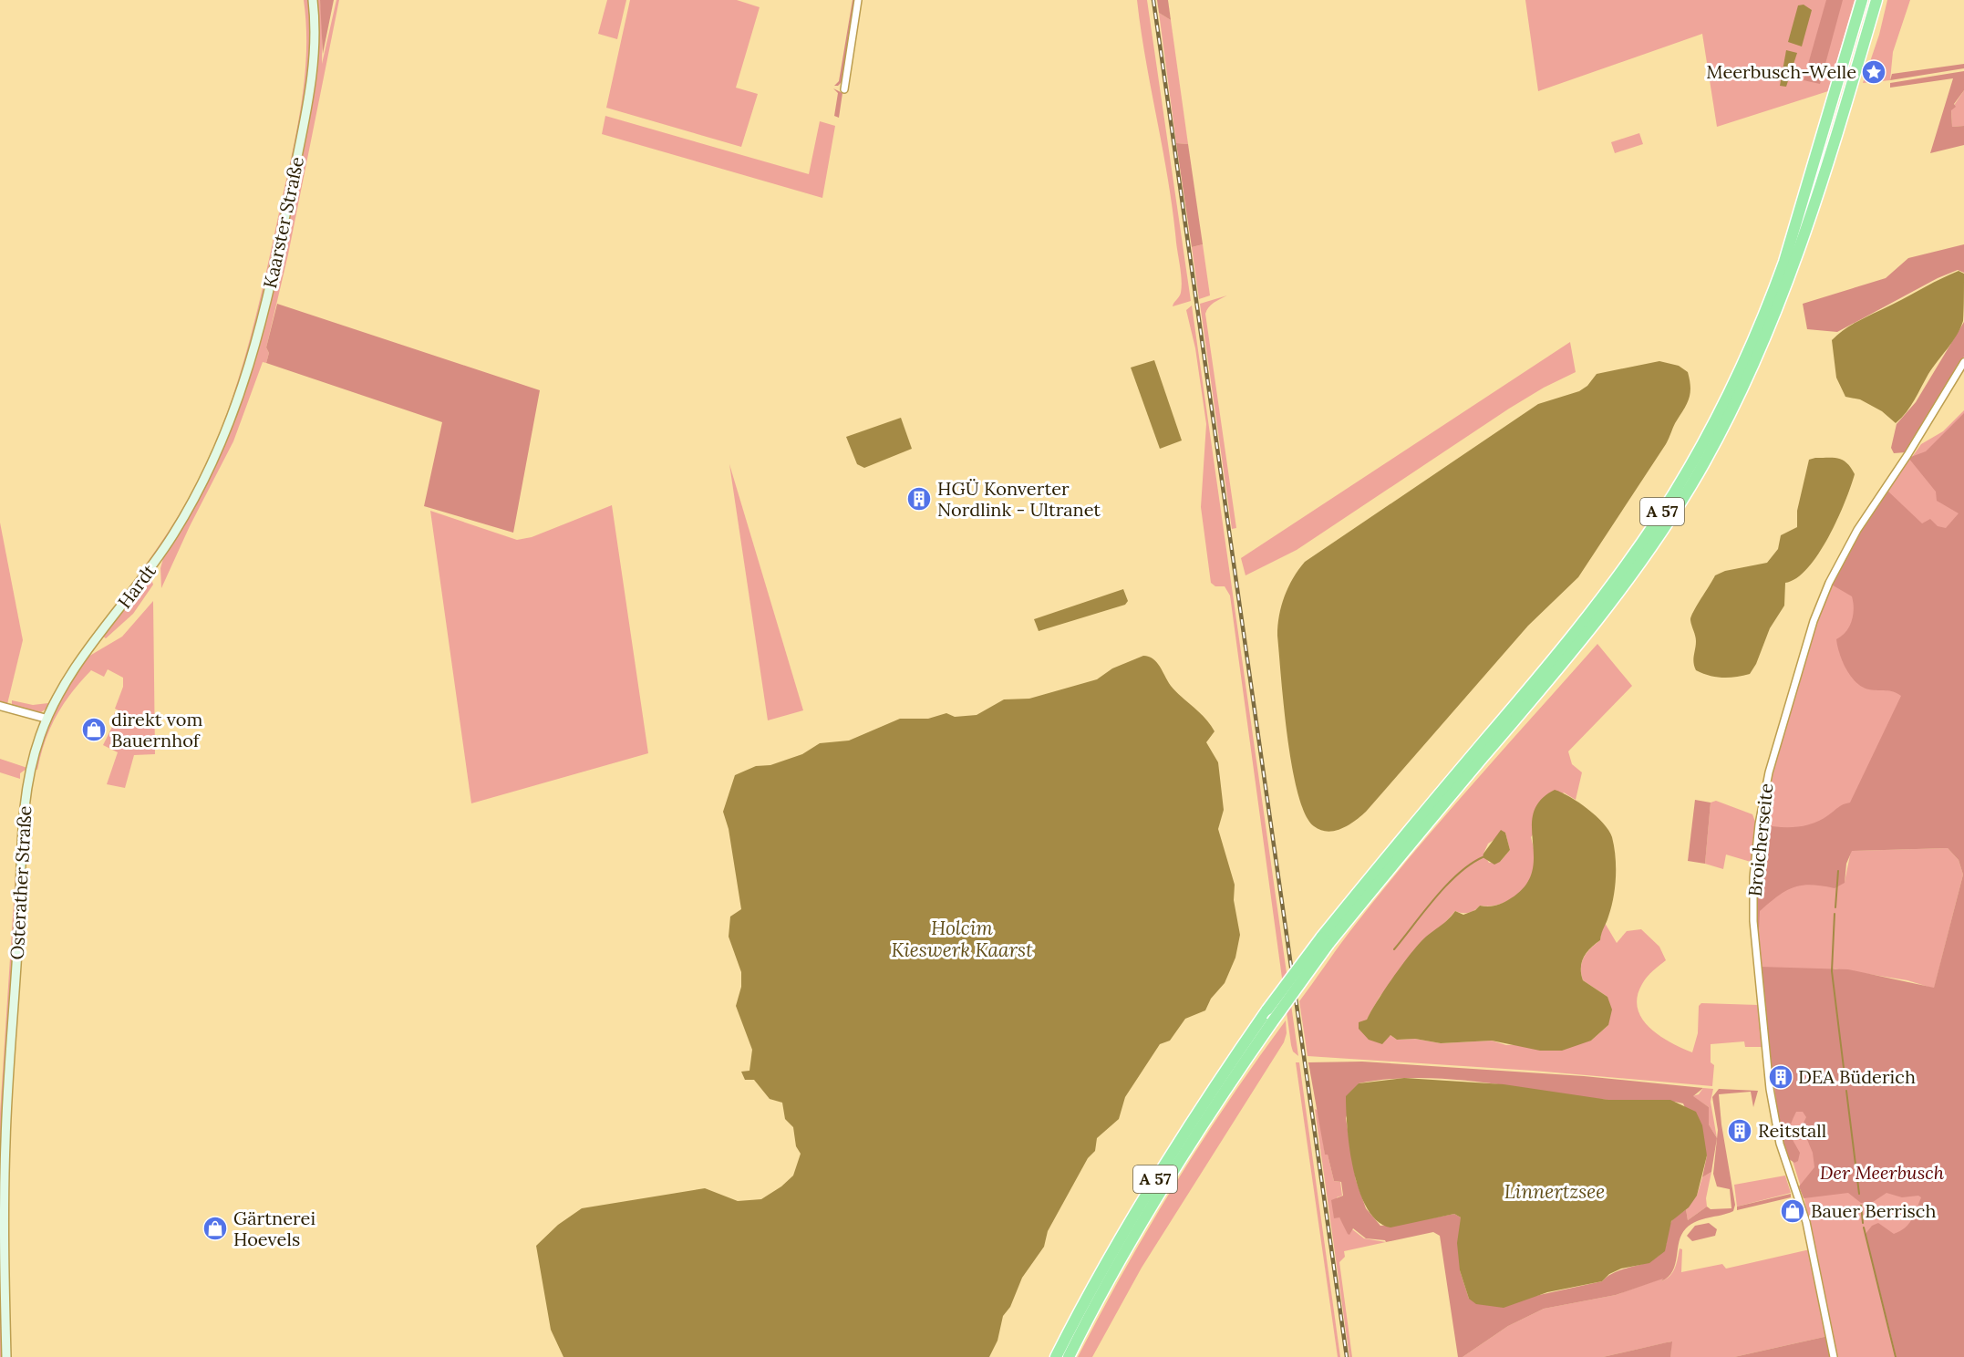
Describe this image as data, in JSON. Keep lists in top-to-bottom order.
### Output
{
  "streets": {
    "highway": ["A 57"],
    "main road": ["Kaarster Straße", "Hardt", "Osterather Straße"],
    "street": ["Broicherseite"]
  },
  "crossings": [
    ["Kaarster Straße", "Hardt"],
    ["Hardt", "Osterather Straße"]
  ],
  "water": ["Holcim Kieswerk Kaarst", "Linnertzsee"],
  "parks": ["Der Meerbusch"],
  "places": {
    "place": ["Meerbusch-Welle"],
    "building": ["HGÜ Konverter Nordlink - Ultranet", "DEA Büderich", "Reitstall"],
    "shop": ["direkt vom Bauernhof", "Bauer Berrisch", "Gärtnerei Hoevels"]
  }
}
